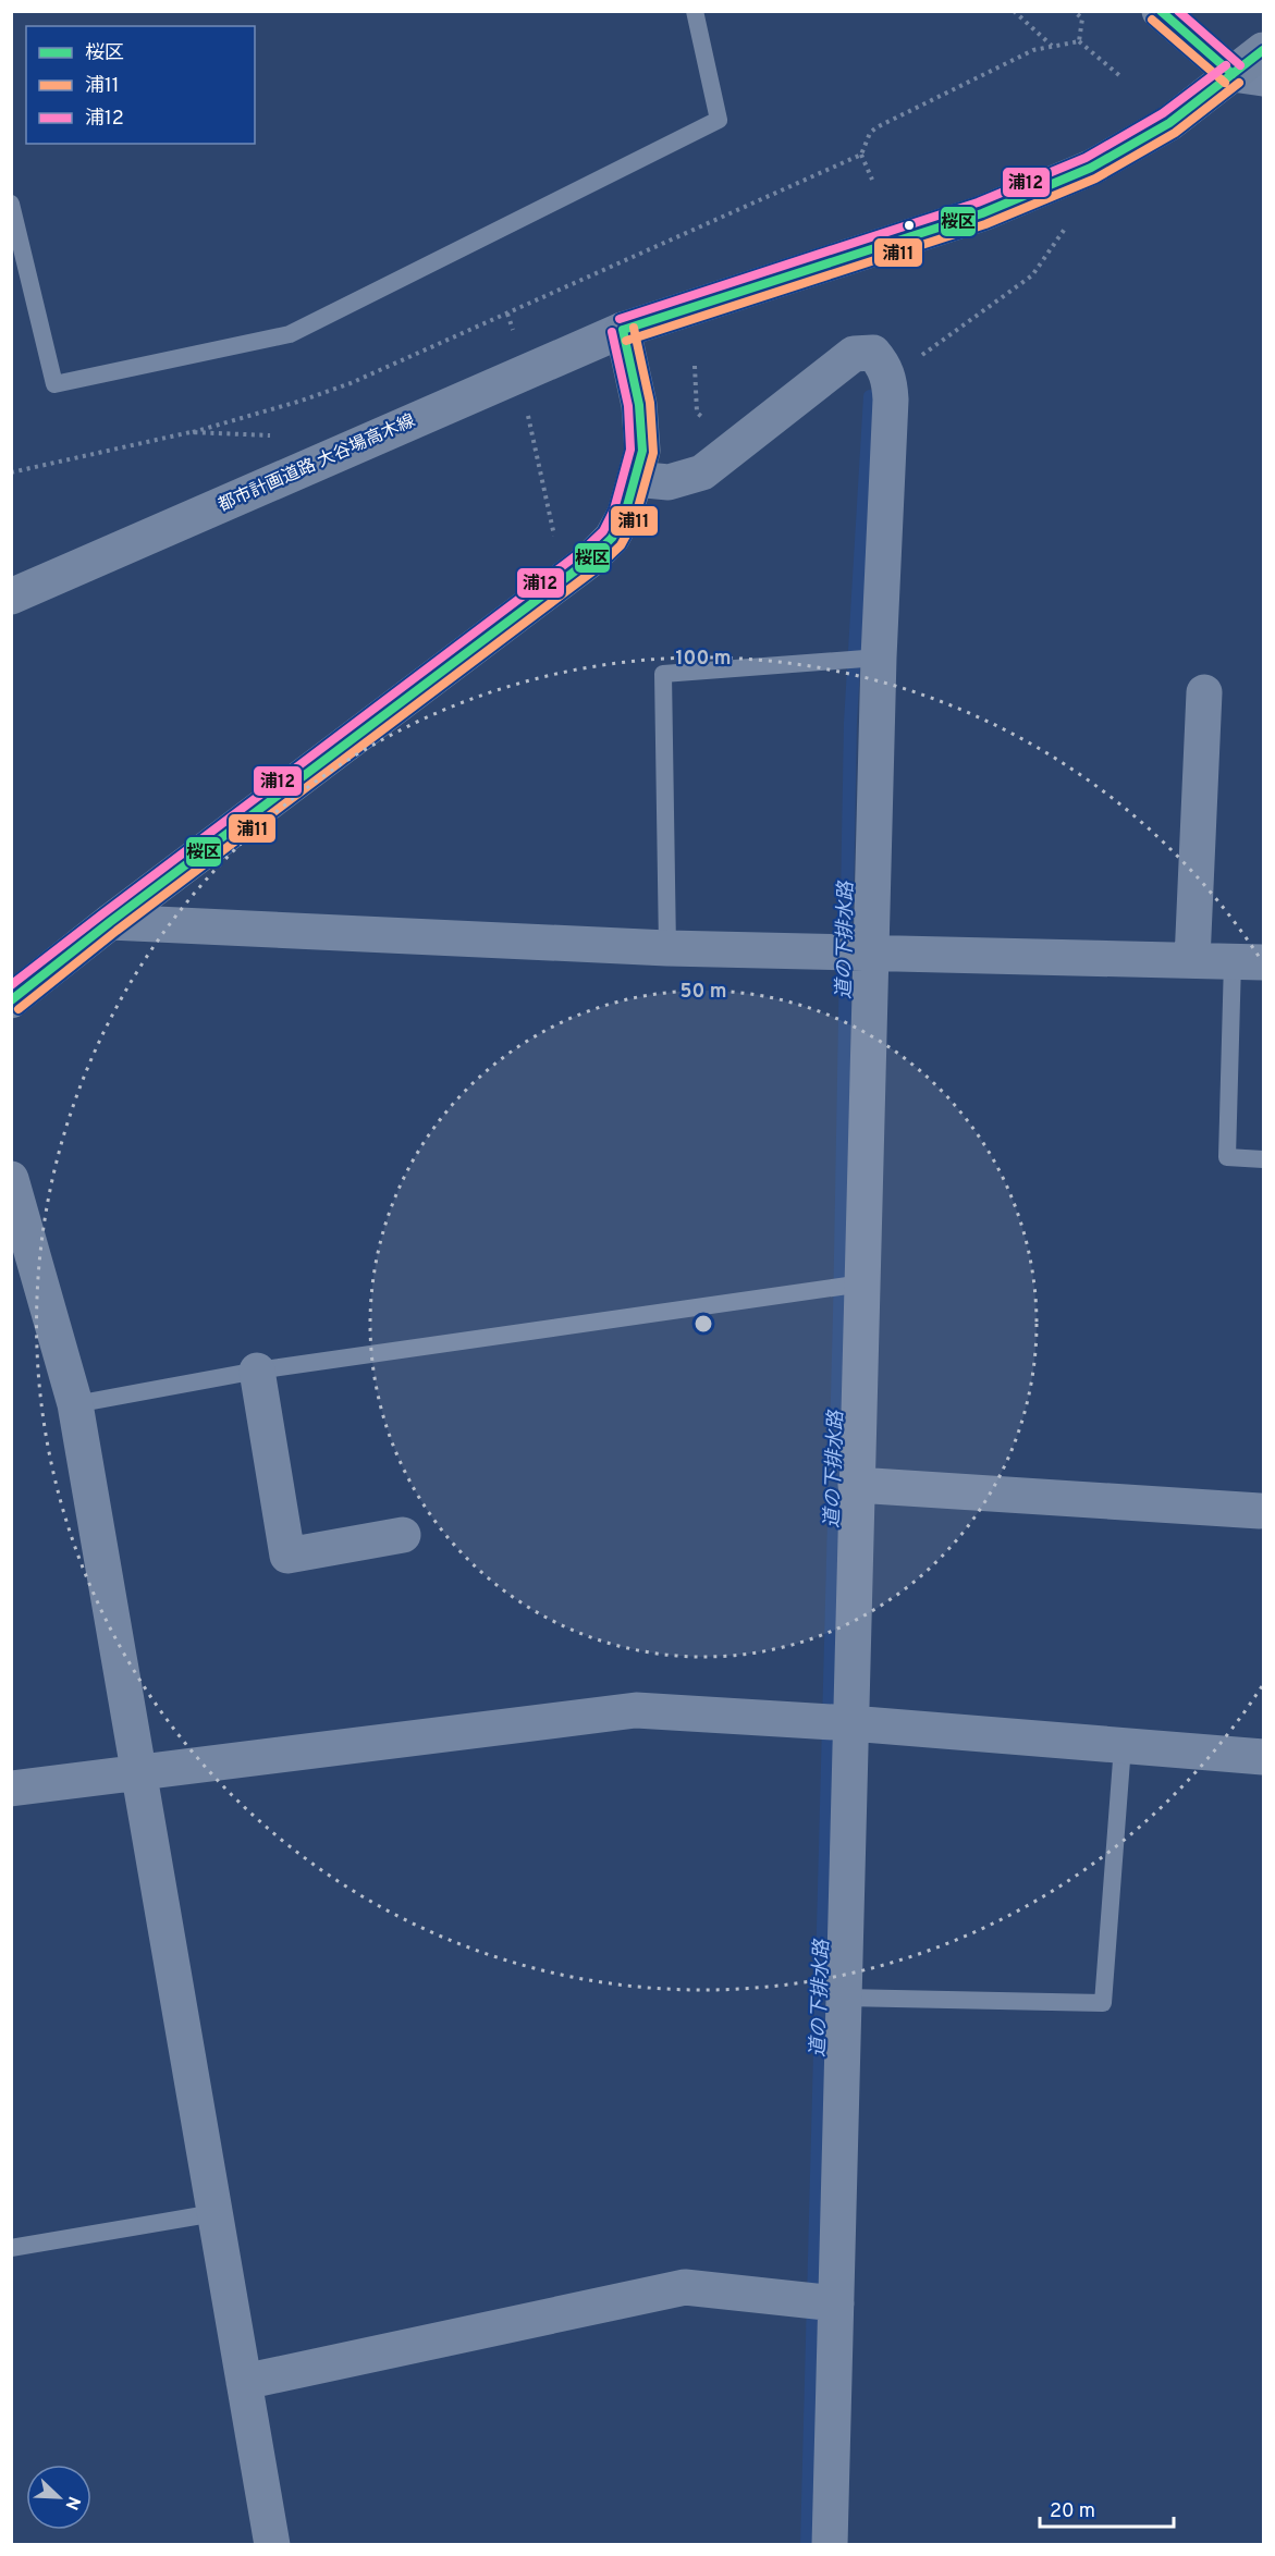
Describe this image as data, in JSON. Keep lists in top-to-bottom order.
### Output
{
  "streets": {
    "street": ["都市計画道路 大谷場高木線"]
  },
  "water": ["道の下排水路"],
  "lines": ["transit line 桜区", "transit line 浦12", "transit line 浦11"],
  "legend": ["桜区", "浦11", "浦12"],
  "scale_bar": "20 m",
  "north": "bottom right",
  "rings": ["100 m", "50 m"]
}
